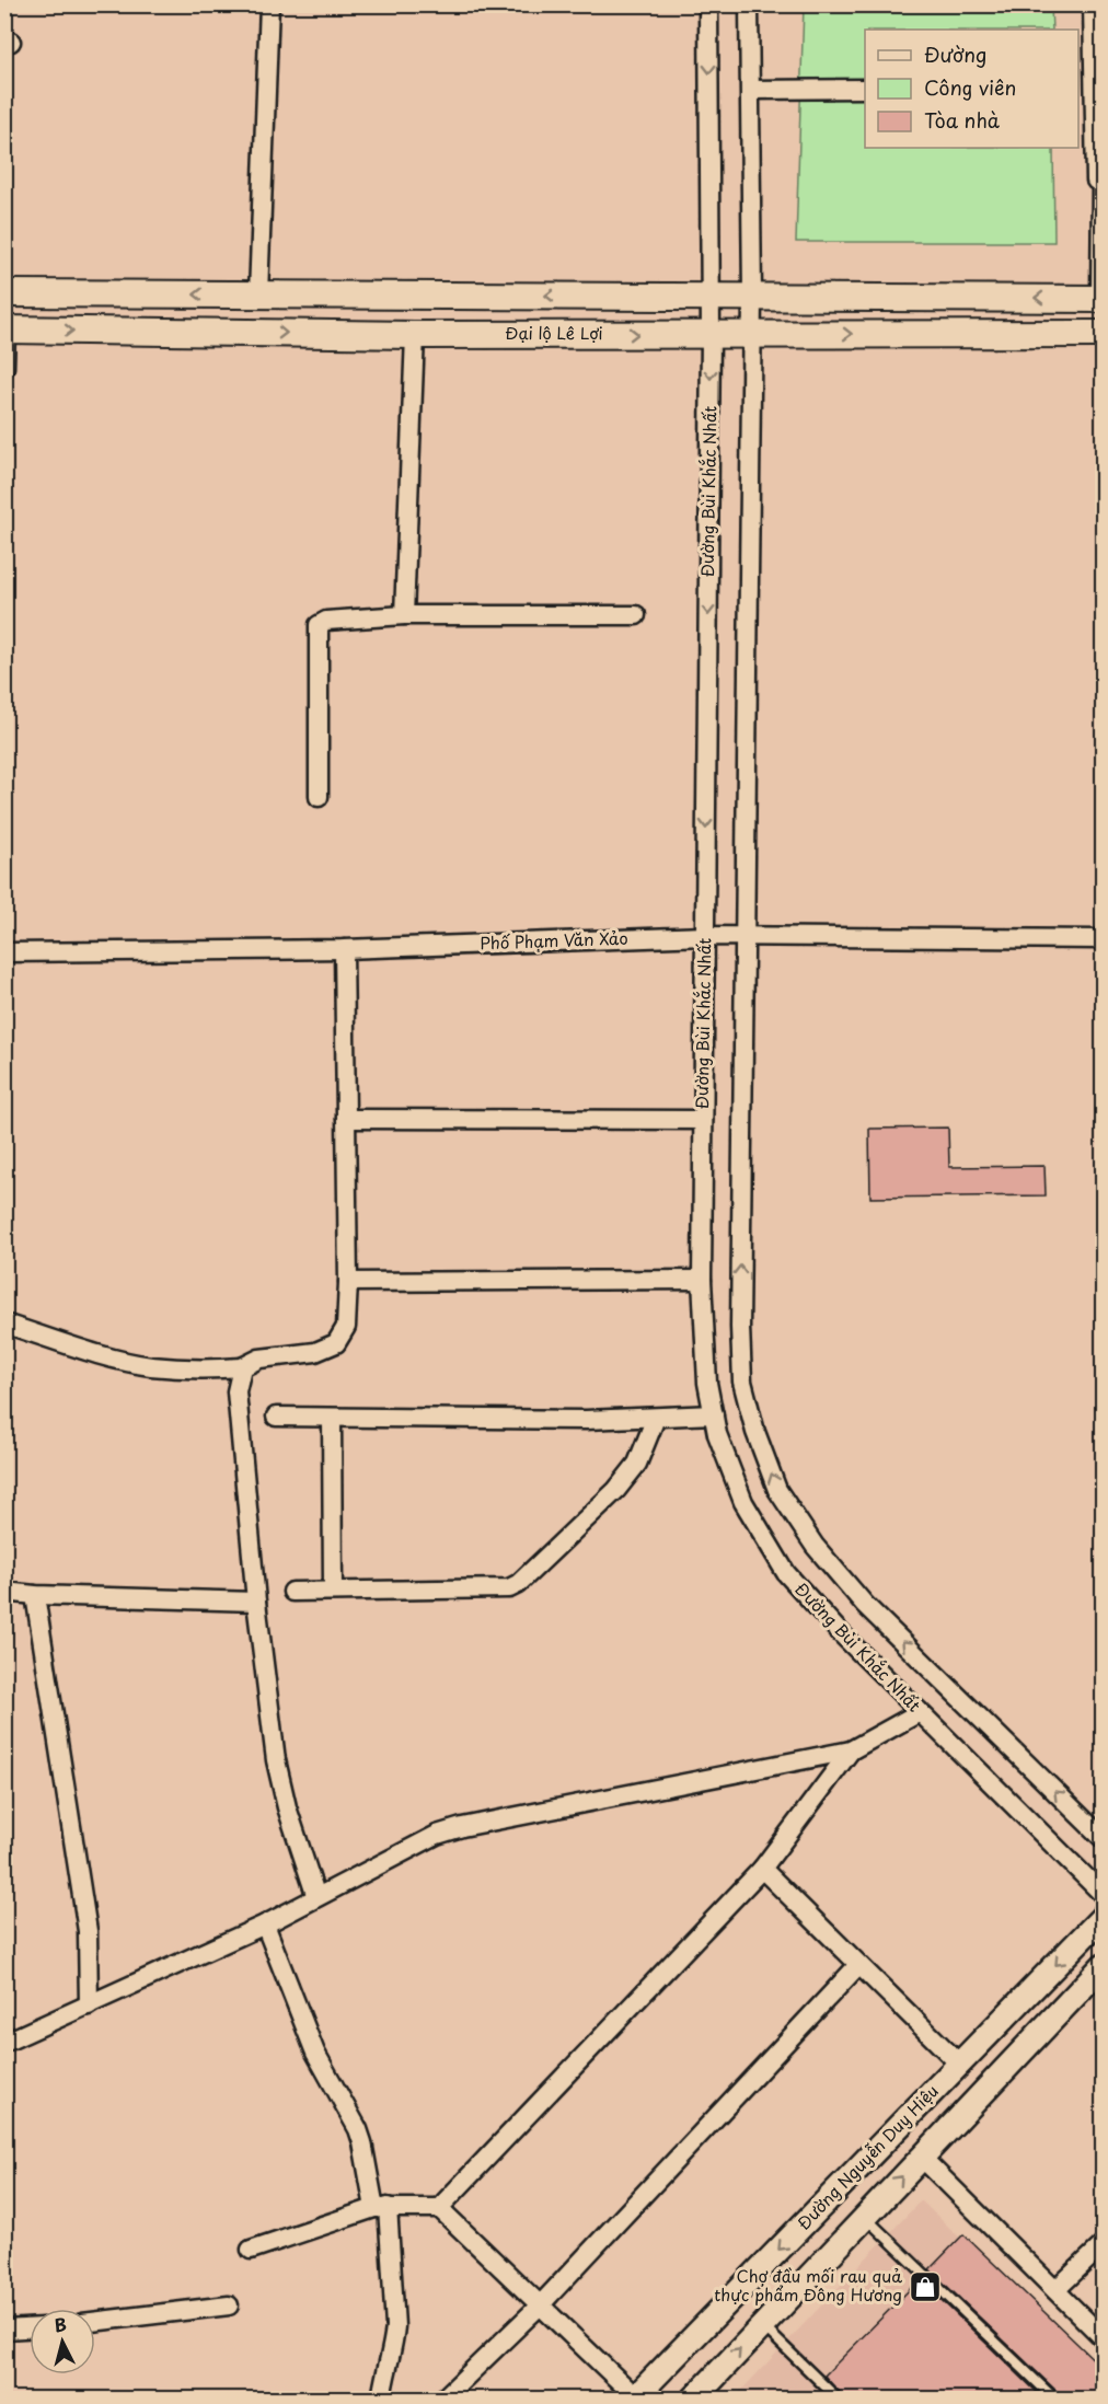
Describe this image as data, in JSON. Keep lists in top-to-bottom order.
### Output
{
  "streets": {
    "main road": ["Đại lộ Lê Lợi"],
    "street": ["Đường Bùi Khắc Nhất", "Phố Phạm Văn Xảo", "Đường Nguyễn Duy Hiệu"]
  },
  "crossings": [
    ["Đại lộ Lê Lợi", "Đường Bùi Khắc Nhất"],
    ["Đường Bùi Khắc Nhất", "Phố Phạm Văn Xảo"]
  ],
  "places": {
    "shop": ["Chợ đầu mối rau quả thực phẩm Đông Hương"]
  },
  "legend": ["Đường", "Công viên", "Tòa nhà"],
  "north": "top"
}
